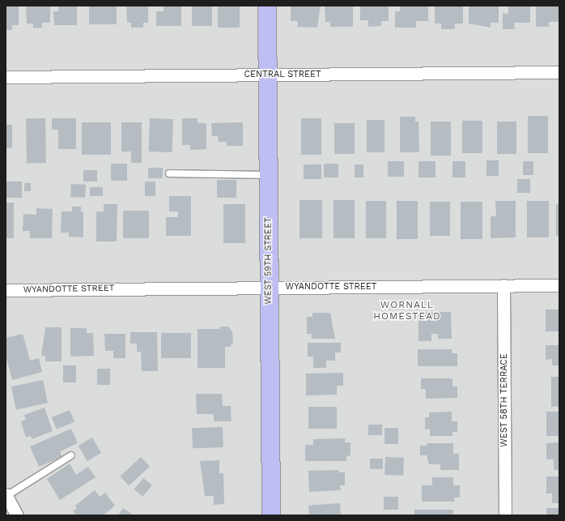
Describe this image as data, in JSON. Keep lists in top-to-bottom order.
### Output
{
  "streets": {
    "street": [
      "CENTRAL STREET",
      "WEST 59TH STREET",
      "WYANDOTTE STREET",
      "WEST 58TH TERRACE"
    ]
  },
  "crossings": [
    ["CENTRAL STREET", "WEST 59TH STREET"],
    ["WEST 59TH STREET", "WYANDOTTE STREET"],
    ["WYANDOTTE STREET", "WEST 58TH TERRACE"]
  ],
  "districts": ["WORNALL HOMESTEAD"]
}
